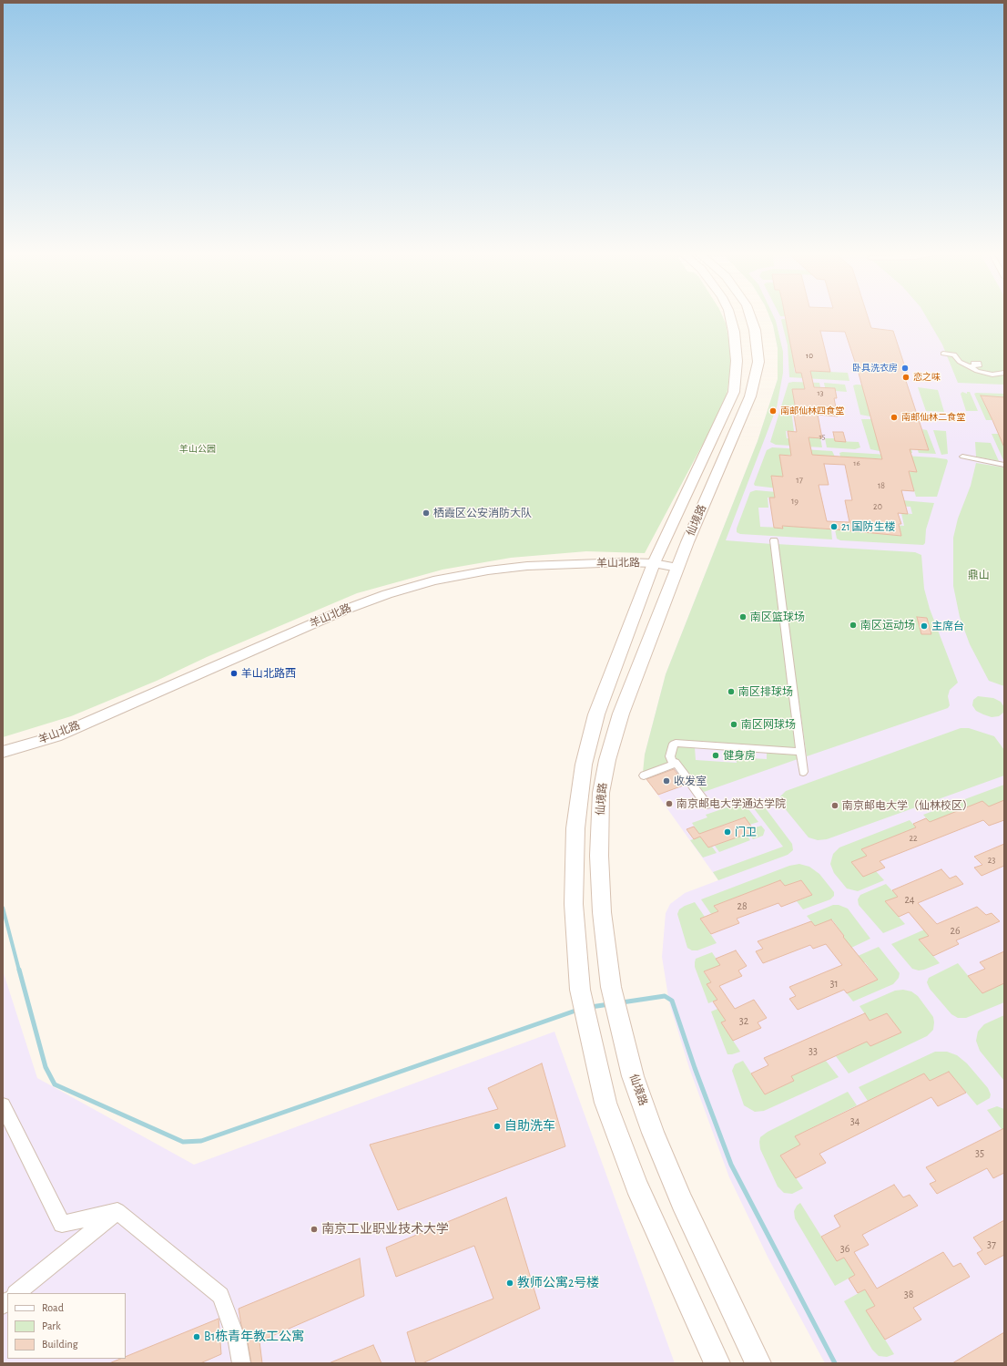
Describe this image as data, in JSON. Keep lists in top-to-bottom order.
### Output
{
  "streets": {
    "main road": ["仙境路"],
    "street": ["羊山北路"]
  },
  "crossings": [
    ["仙境路", "羊山北路"]
  ],
  "parks": ["羊山公园", "鼎山"],
  "places": [
    "卧具洗衣房",
    "恋之味",
    "南邮仙林四食堂",
    "南邮仙林二食堂",
    "栖霞区公安消防大队",
    "21 国防生楼",
    "南区篮球场",
    "南区运动场",
    "主席台",
    "羊山北路西",
    "南区排球场",
    "南区网球场",
    "健身房",
    "收发室",
    "南京邮电大学通达学院",
    "南京邮电大学（仙林校区）",
    "门卫",
    "自助洗车",
    "南京工业职业技术大学",
    "教师公寓2号楼",
    "B1栋青年教工公寓"
  ],
  "house_numbers": [
    "10",
    "13",
    "15",
    "16",
    "17",
    "18",
    "19",
    "20",
    "22",
    "23",
    "24",
    "28",
    "26",
    "31",
    "32",
    "33",
    "34",
    "35",
    "37",
    "36",
    "38"
  ],
  "legend": ["Road", "Park", "Building"]
}
